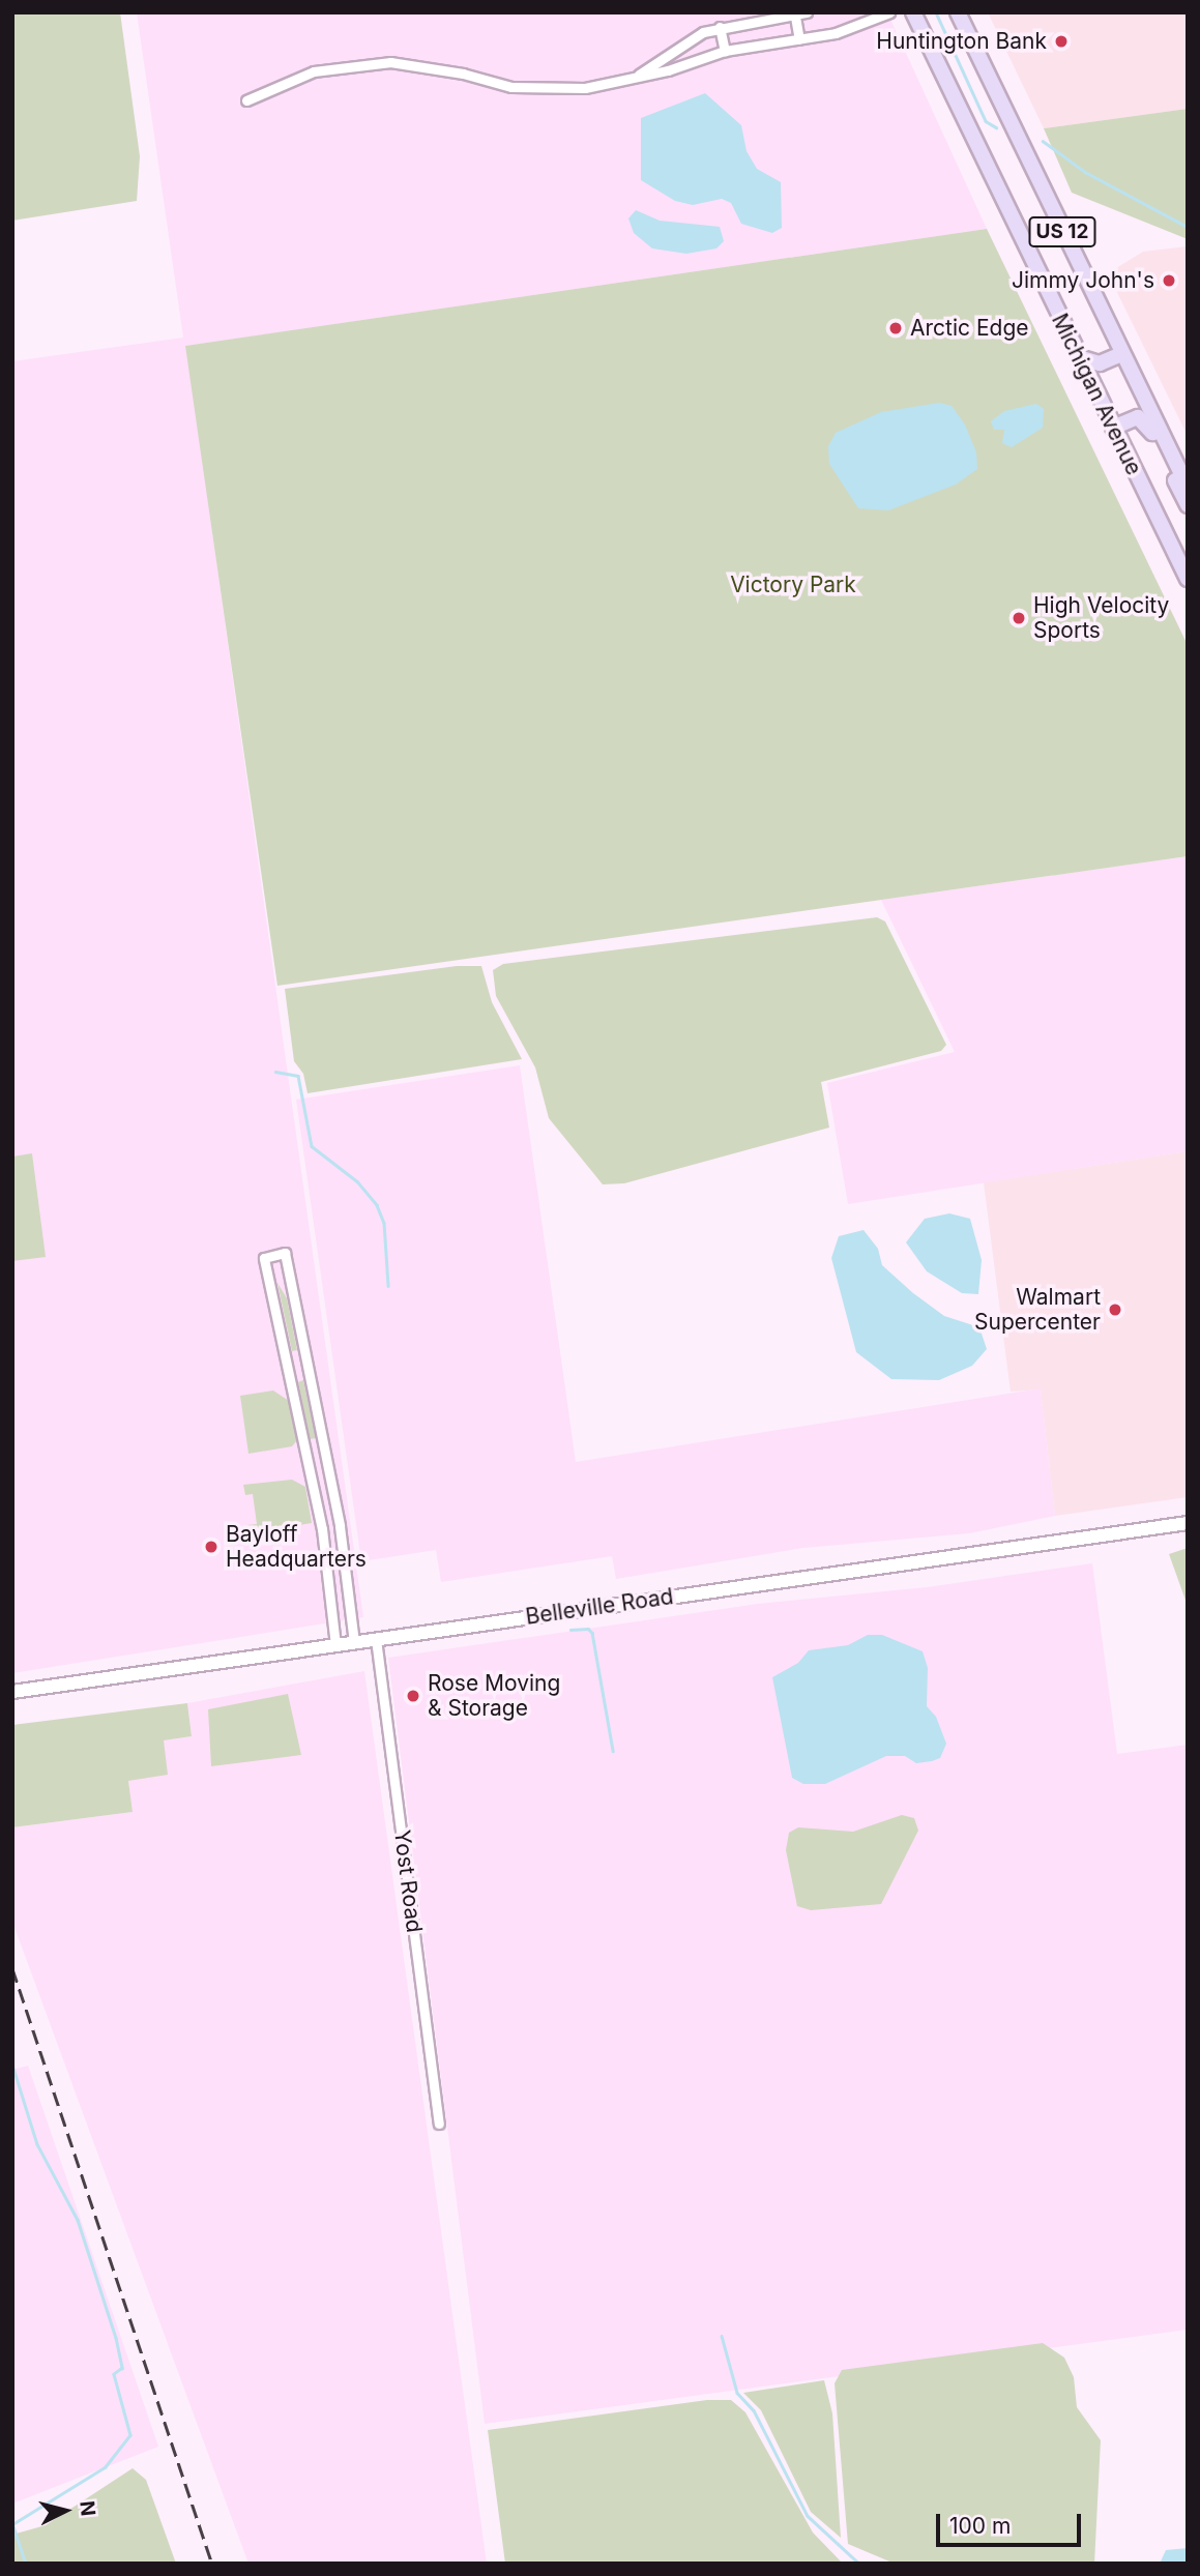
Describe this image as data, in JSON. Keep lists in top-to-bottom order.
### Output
{
  "streets": {
    "main road": ["US 12", "Michigan Avenue", "Belleville Road"],
    "street": ["Yost Road"]
  },
  "crossings": [
    ["Belleville Road", "Yost Road"]
  ],
  "parks": ["Victory Park"],
  "places": [
    "Huntington Bank",
    "Jimmy John's",
    "Arctic Edge",
    "High Velocity Sports",
    "Walmart Supercenter",
    "Bayloff Headquarters",
    "Rose Moving & Storage"
  ],
  "scale_bar": "100 m",
  "north": "right"
}
